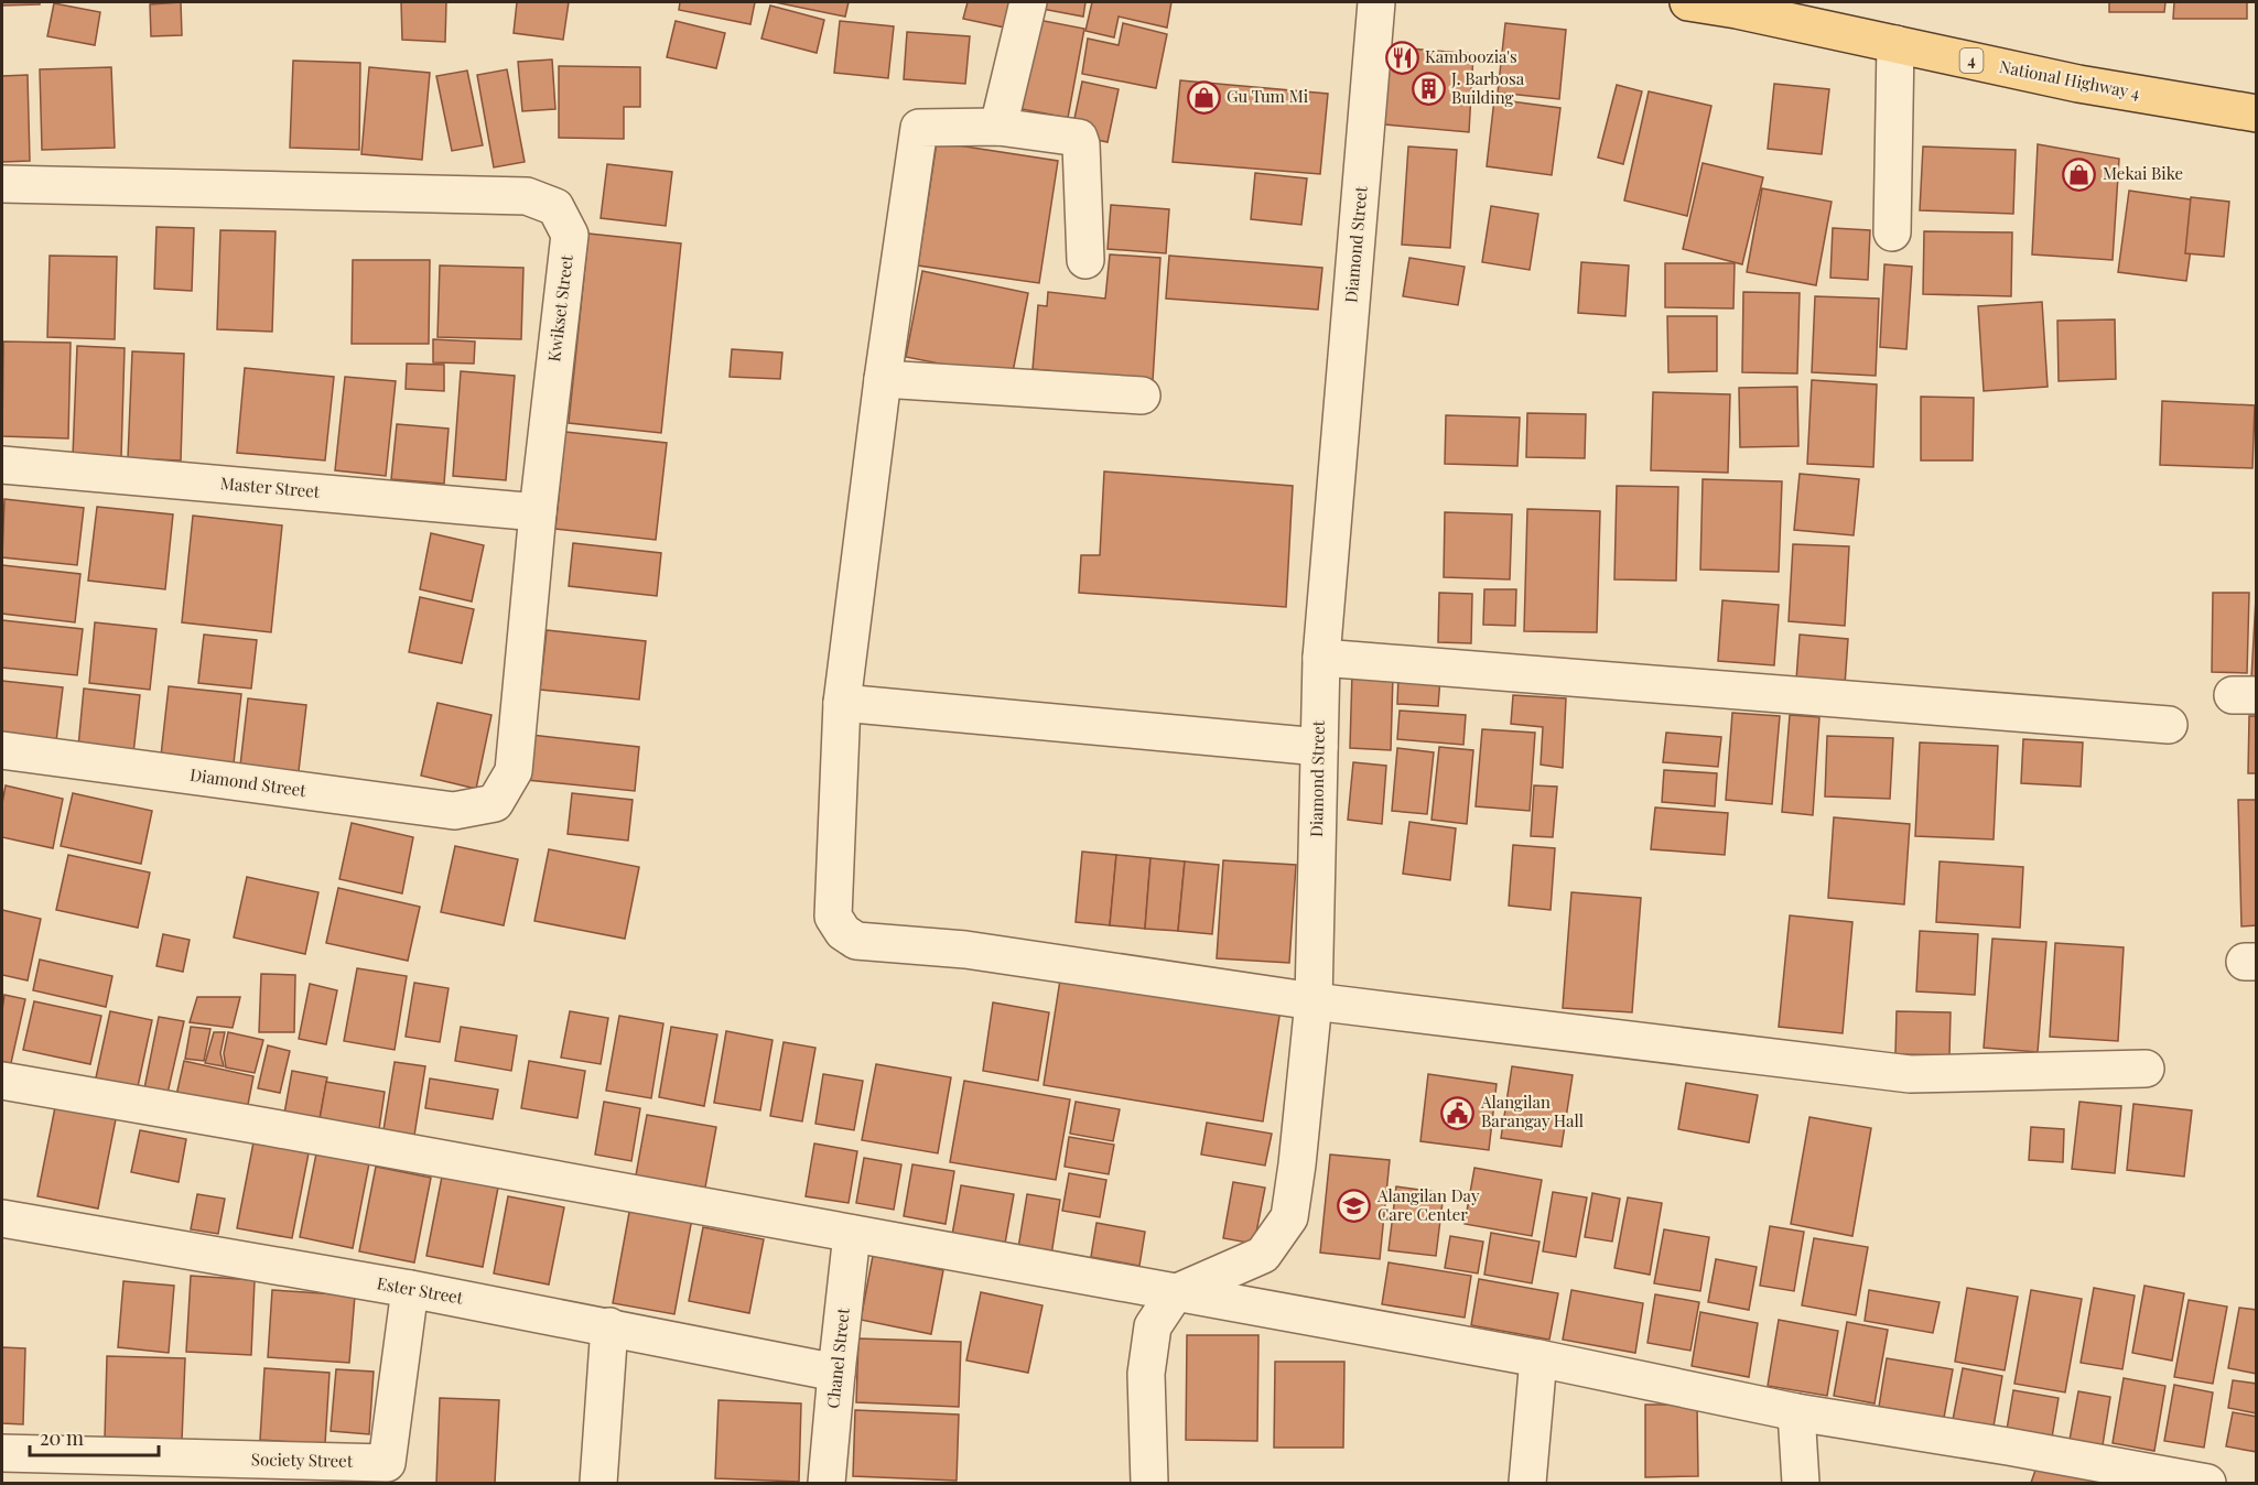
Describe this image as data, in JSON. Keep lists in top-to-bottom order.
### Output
{
  "streets": {
    "main road": ["4", "National Highway 4"],
    "street": [
      "Diamond Street",
      "Kwikset Street",
      "Master Street",
      "Ester Street",
      "Chanel Street",
      "Society Street"
    ]
  },
  "crossings": [
    ["Diamond Street", "Kwikset Street"],
    ["Kwikset Street", "Master Street"],
    ["Ester Street", "Chanel Street"],
    ["Ester Street", "Society Street"]
  ],
  "places": {
    "restaurant": ["Kamboozia's"],
    "building": ["J. Barbosa Building"],
    "shop": ["Gu Tum Mi", "Mekai Bike"],
    "public building": ["Alangilan Barangay Hall"],
    "school or university": ["Alangilan Day Care Center"]
  },
  "scale_bar": "20 m"
}
